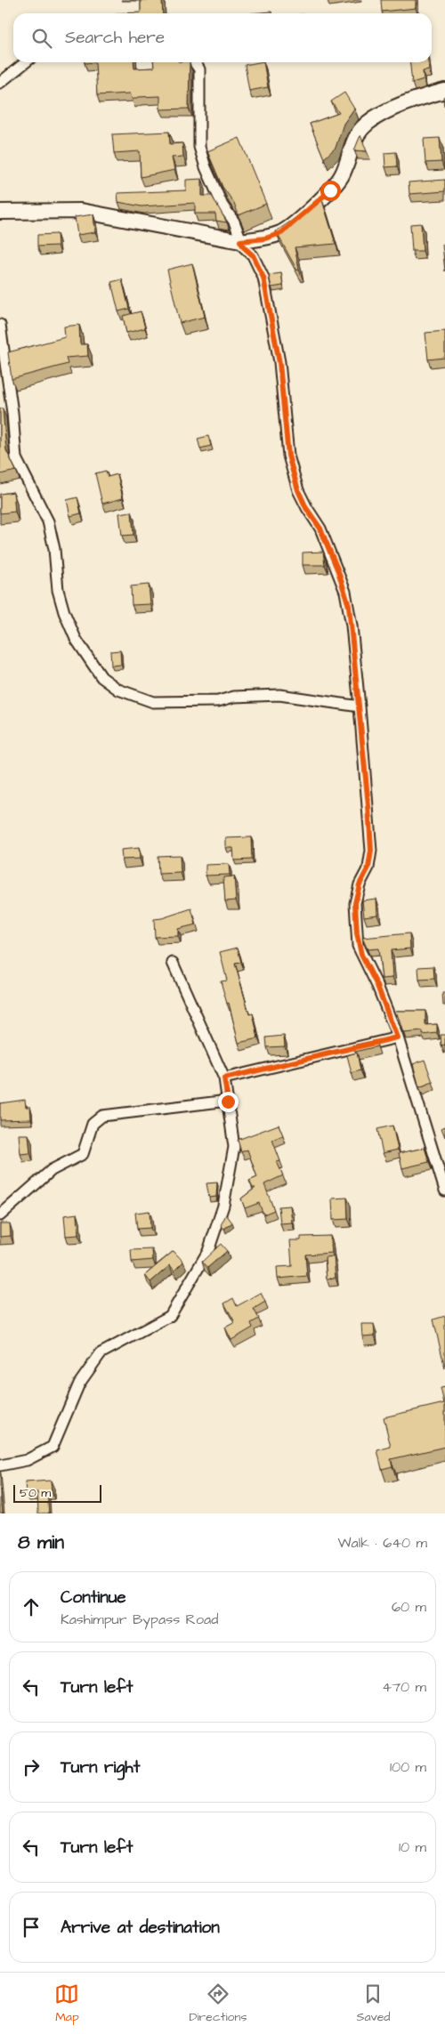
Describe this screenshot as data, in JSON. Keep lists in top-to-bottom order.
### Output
{
  "scale_bar": "50 m",
  "page": {
    "search": "Search here",
    "scale": "50 m",
    "heading": ["8 min", "Walk · 640 m"],
    "list": [
      ["Continue", "Kashimpur Bypass Road", "60 m"],
      ["Turn left", "470 m"],
      ["Turn right", "100 m"],
      ["Turn left", "10 m"],
      "Arrive at destination"
    ],
    "nav": ["Map", "Directions", "Saved"]
  }
}
